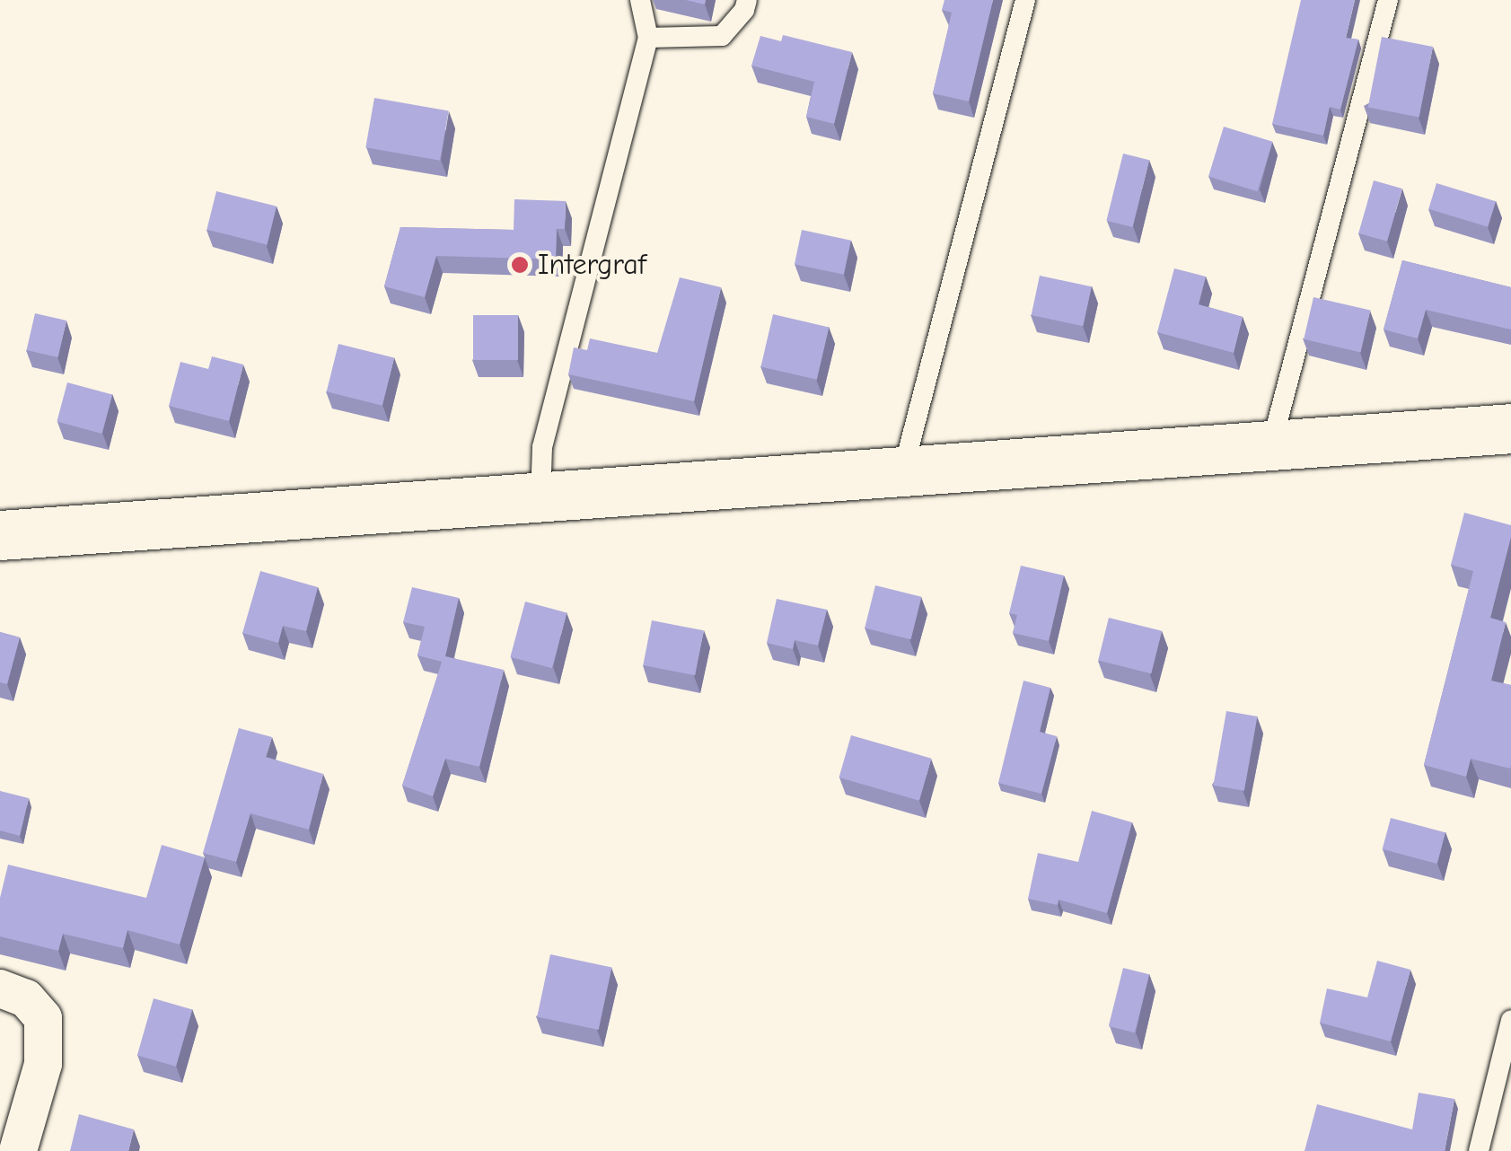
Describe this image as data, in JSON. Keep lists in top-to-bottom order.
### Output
{
  "places": ["Intergraf"]
}
